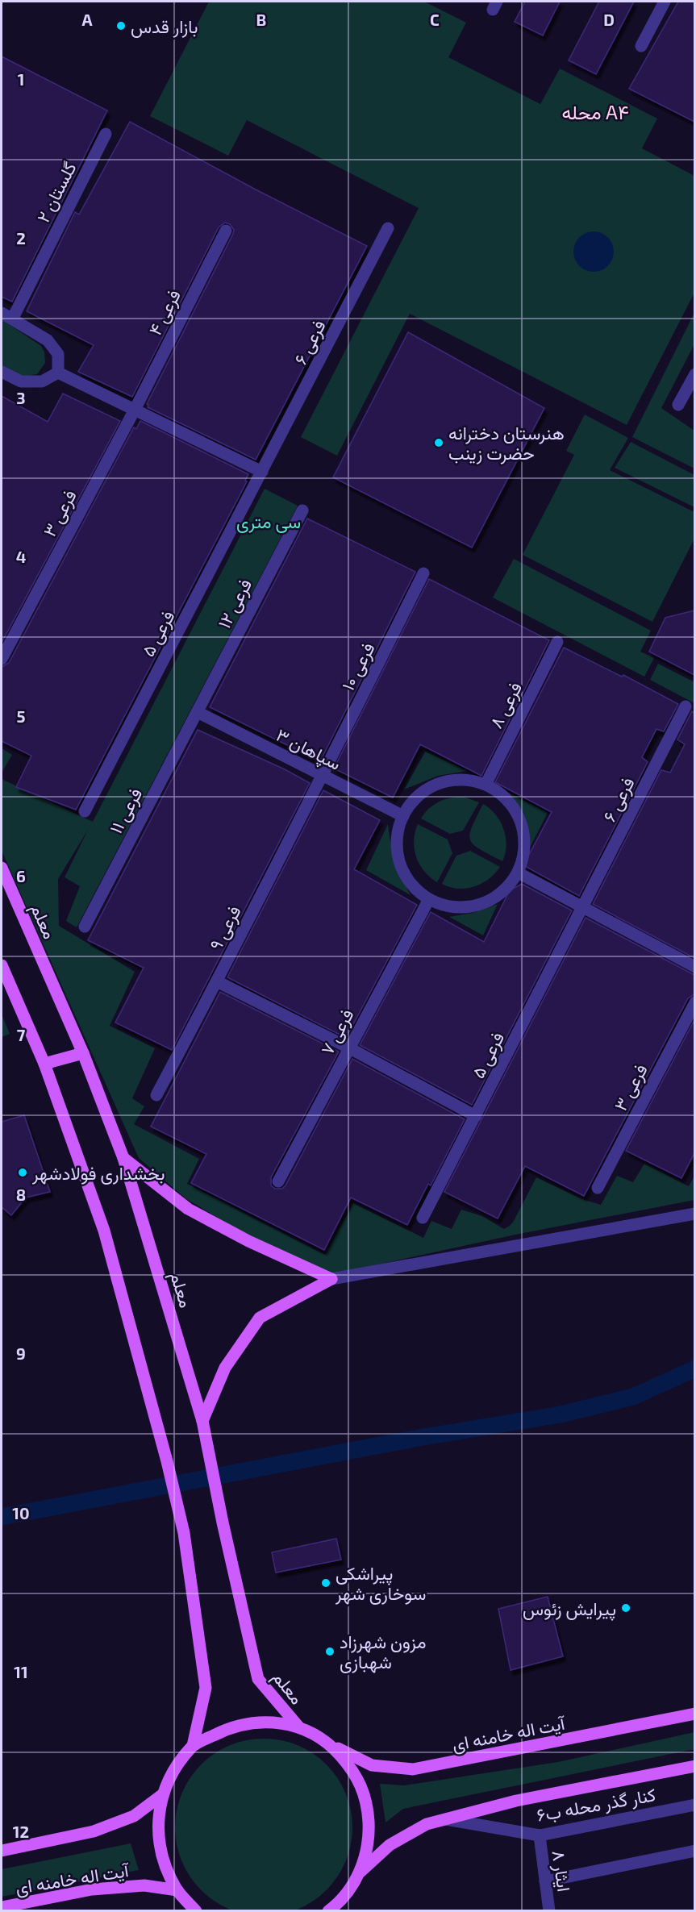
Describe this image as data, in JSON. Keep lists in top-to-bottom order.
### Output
{
  "streets": {
    "main road": ["معلم", "آیت اله خامنه ای"],
    "street": [
      "گلستان ۲",
      "فرعی ۴",
      "فرعی ۶",
      "فرعی ۳",
      "فرعی ۱۲",
      "فرعی ۵",
      "فرعی ۱۰",
      "فرعی ۸",
      "سپاهان ۳",
      "فرعی ۱۱",
      "فرعی ۹",
      "فرعی ۷",
      "کنار گذر محله ب۶",
      "ایثار ۸"
    ]
  },
  "crossings": [
    ["فرعی ۴", "فرعی ۳"],
    ["فرعی ۶", "فرعی ۵"],
    ["فرعی ۱۲", "سپاهان ۳"],
    ["فرعی ۱۲", "فرعی ۱۱"],
    ["فرعی ۱۰", "سپاهان ۳"],
    ["فرعی ۱۰", "فرعی ۹"],
    ["فرعی ۸", "سپاهان ۳"],
    ["فرعی ۸", "فرعی ۷"],
    ["سپاهان ۳", "فرعی ۱۱"],
    ["سپاهان ۳", "فرعی ۹"],
    ["سپاهان ۳", "فرعی ۷"],
    ["کنار گذر محله ب۶", "ایثار ۸"]
  ],
  "districts": ["محله A۴"],
  "parks": ["سی متری"],
  "places": [
    "بازار قدس",
    "هنرستان دخترانه حضرت زینب",
    "بخشداری فولادشهر",
    "پیراشکی سوخاری شهر",
    "پیرایش زئوس",
    "مزون شهرزاد شهبازی"
  ],
  "grid": {
    "columns": [
      "A",
      "B",
      "C",
      "D"
    ],
    "rows": [
      "1",
      "2",
      "3",
      "4",
      "5",
      "6",
      "7",
      "8",
      "9",
      "10",
      "11",
      "12"
    ]
  }
}
